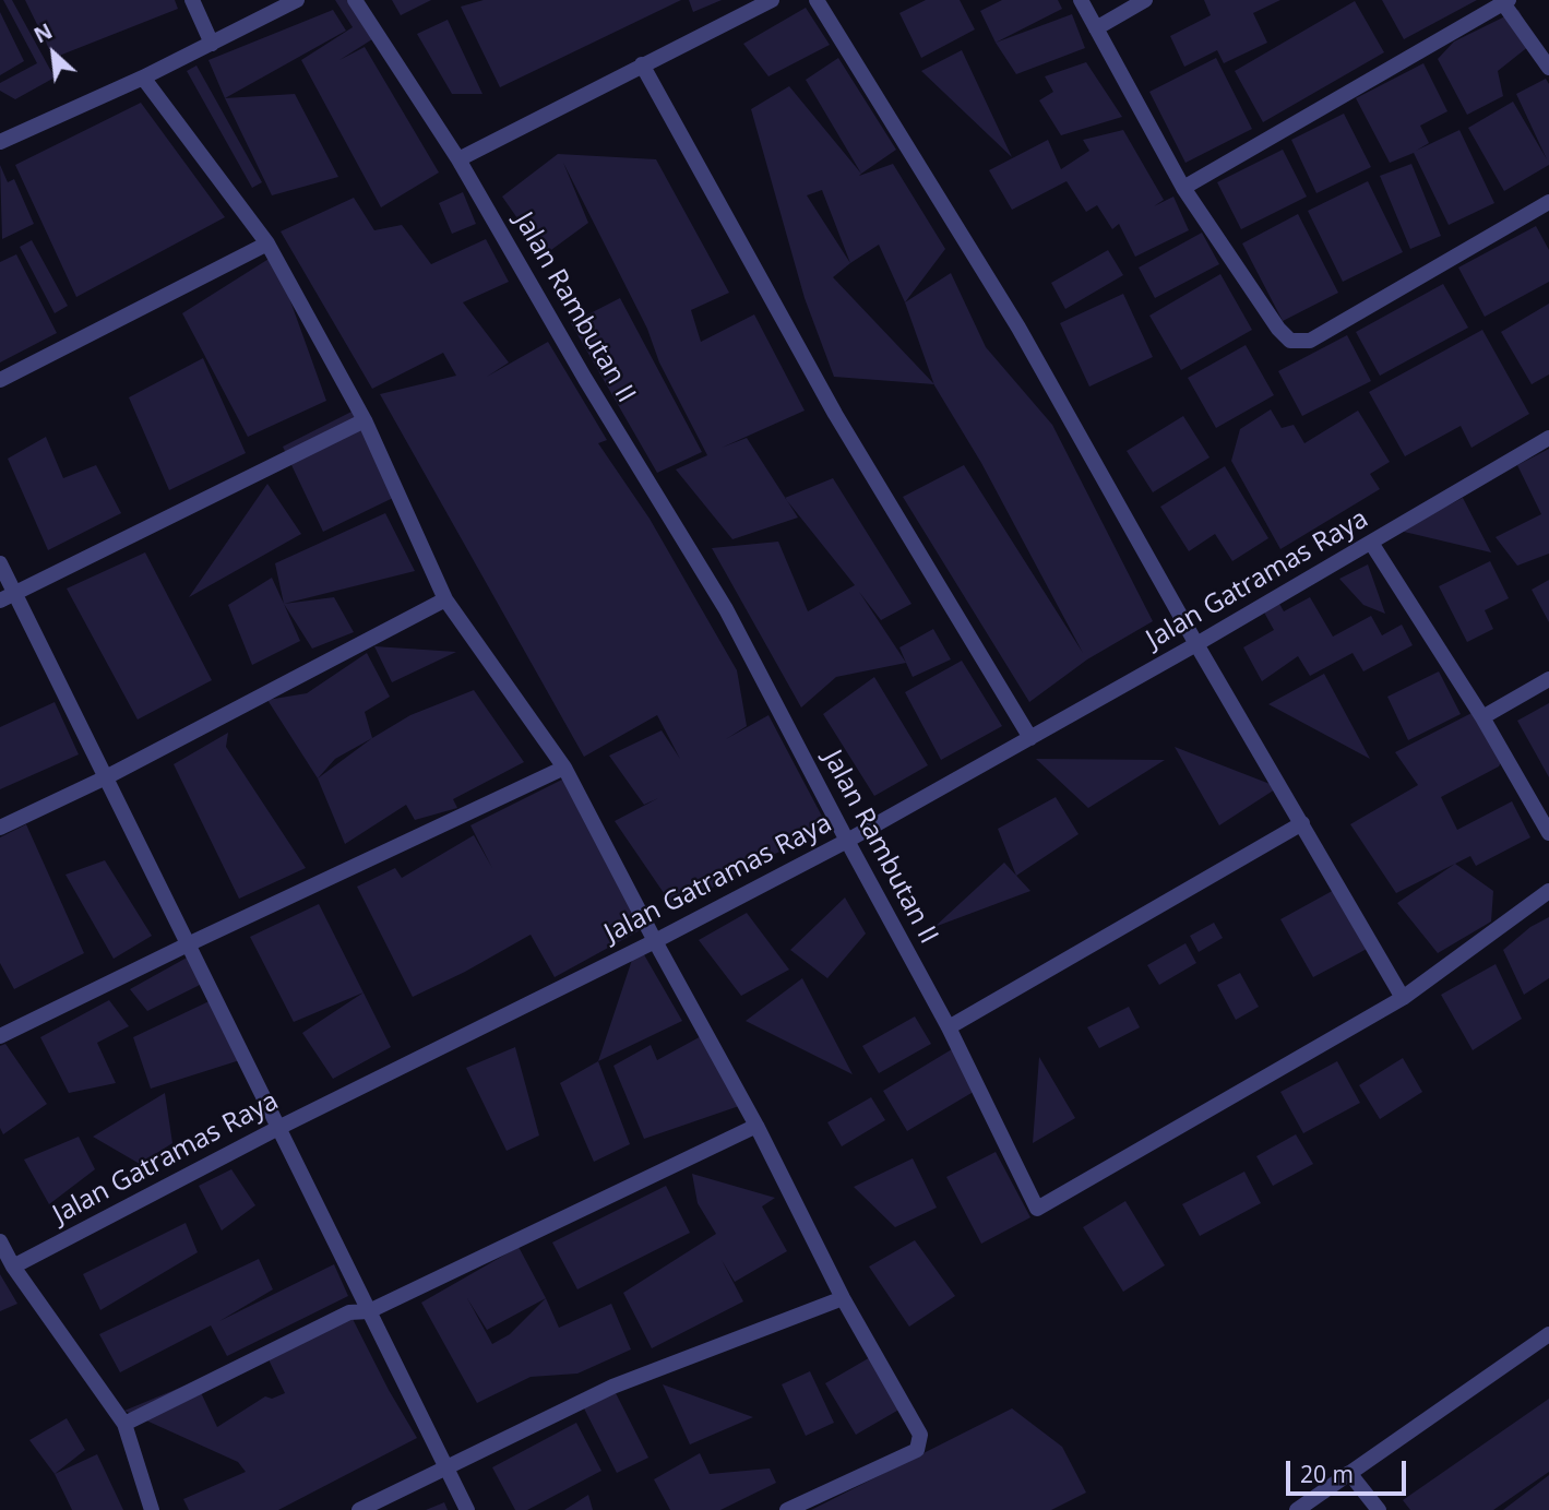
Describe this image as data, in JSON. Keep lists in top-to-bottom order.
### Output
{
  "streets": {
    "street": ["Jalan Rambutan II", "Jalan Gatramas Raya"]
  },
  "crossings": [
    ["Jalan Rambutan II", "Jalan Gatramas Raya"]
  ],
  "scale_bar": "20 m",
  "north": "top left"
}
